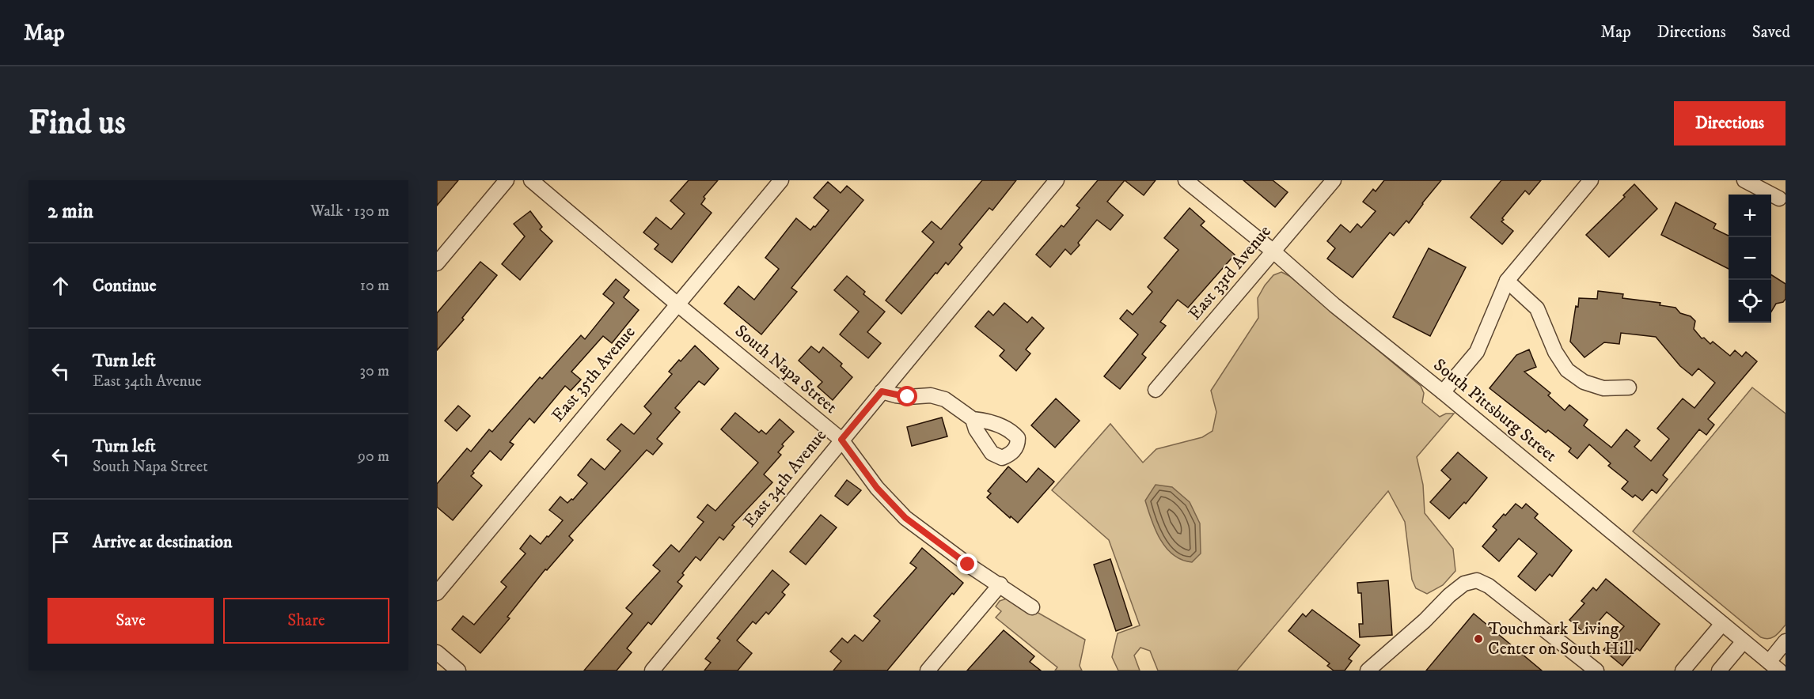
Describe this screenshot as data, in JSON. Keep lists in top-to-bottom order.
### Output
{
  "streets": {
    "street": [
      "East 33rd Avenue",
      "South Napa Street",
      "East 35th Avenue",
      "South Pittsburg Street",
      "East 34th Avenue"
    ]
  },
  "crossings": [
    ["East 33rd Avenue", "South Pittsburg Street"],
    ["South Napa Street", "East 35th Avenue"],
    ["South Napa Street", "East 34th Avenue"]
  ],
  "places": ["Touchmark Living Center on South Hill"],
  "page": {
    "header": "Map",
    "nav": ["Map", "Directions", "Saved"],
    "buttons": [
      "Directions",
      ["Save", "Share"]
    ],
    "title": "Find us",
    "heading": ["2 min", "Walk · 130 m"],
    "map_buttons": ["+", "−"],
    "list": [
      ["Continue", "10 m"],
      ["Turn left", "East 34th Avenue", "30 m"],
      ["Turn left", "South Napa Street", "90 m"],
      "Arrive at destination"
    ]
  }
}
